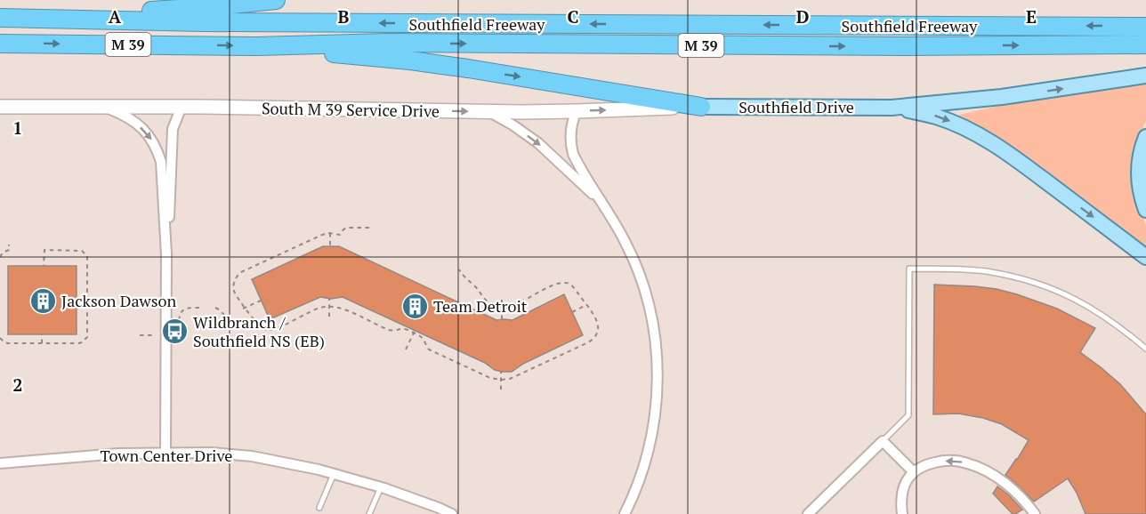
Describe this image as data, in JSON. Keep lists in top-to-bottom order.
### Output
{
  "streets": {
    "highway": ["Southfield Freeway", "M 39"],
    "main road": ["Southfield Drive", "South M 39 Service Drive"],
    "street": ["Town Center Drive"]
  },
  "crossings": [
    ["Southfield Drive", "South M 39 Service Drive"]
  ],
  "one_way": ["South M 39 Service Drive"],
  "places": {
    "building": ["Jackson Dawson", "Team Detroit"],
    "bus stop": ["Wildbranch / Southfield NS (EB)"]
  },
  "grid": {
    "columns": [
      "A",
      "B",
      "C",
      "D",
      "E"
    ],
    "rows": ["1", "2"]
  }
}
